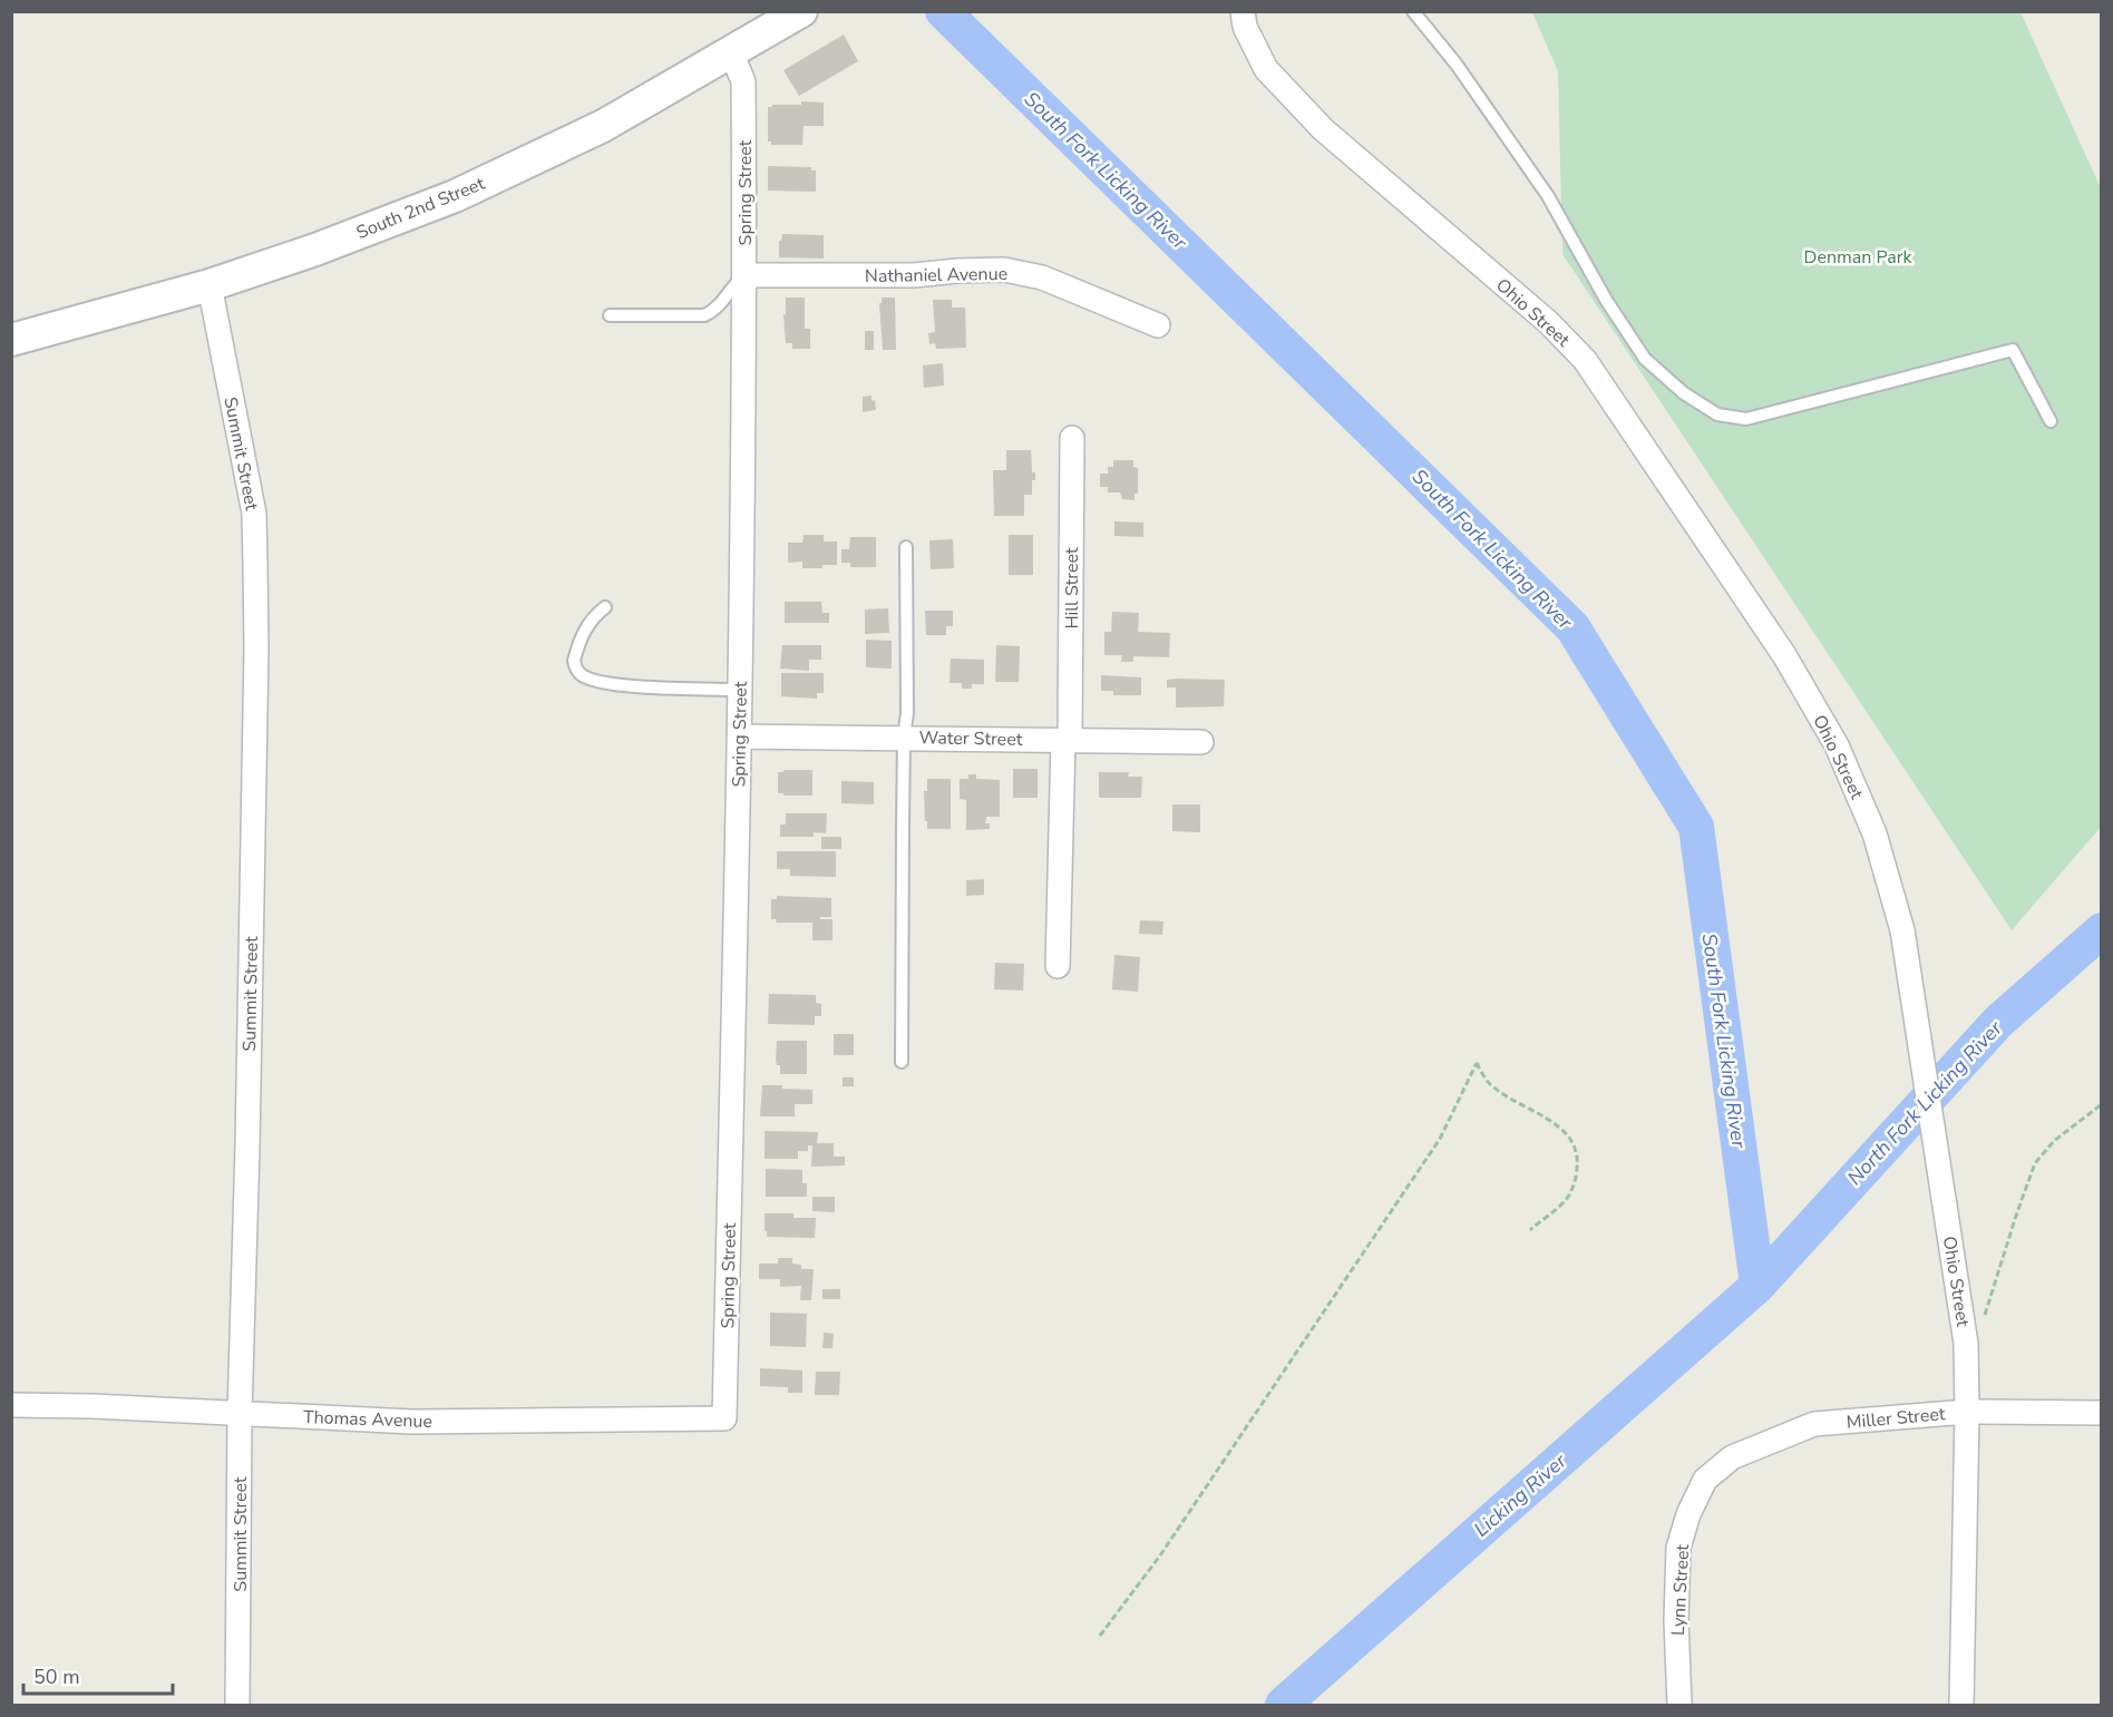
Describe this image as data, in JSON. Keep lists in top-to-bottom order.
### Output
{
  "streets": {
    "street": [
      "Spring Street",
      "South 2nd Street",
      "Nathaniel Avenue",
      "Ohio Street",
      "Summit Street",
      "Hill Street",
      "Water Street",
      "Miller Street",
      "Thomas Avenue",
      "Lynn Street"
    ]
  },
  "crossings": [
    ["Spring Street", "South 2nd Street"],
    ["Spring Street", "Nathaniel Avenue"],
    ["Spring Street", "Water Street"],
    ["Spring Street", "Thomas Avenue"],
    ["South 2nd Street", "Summit Street"],
    ["Ohio Street", "Miller Street"],
    ["Summit Street", "Thomas Avenue"],
    ["Hill Street", "Water Street"],
    ["Miller Street", "Lynn Street"]
  ],
  "water": ["South Fork Licking River", "North Fork Licking River", "Licking River"],
  "parks": ["Denman Park"],
  "scale_bar": "50 m"
}
